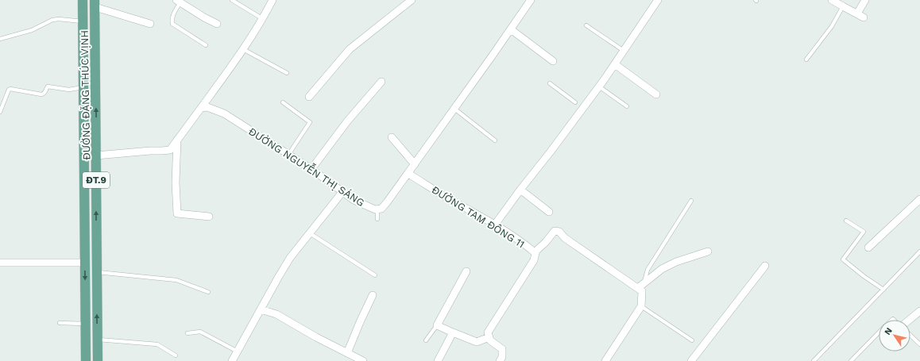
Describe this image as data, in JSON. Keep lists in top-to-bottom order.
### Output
{
  "streets": {
    "main road": ["ĐƯỜNG ĐẶNG THÚC VỊNH", "ĐT.9"],
    "street": ["ĐƯỜNG NGUYỄN THỊ SÁNG", "ĐƯỜNG TAM ĐÔNG 11"]
  },
  "crossings": [
    ["ĐƯỜNG NGUYỄN THỊ SÁNG", "ĐƯỜNG TAM ĐÔNG 11"]
  ],
  "north": "top left"
}
